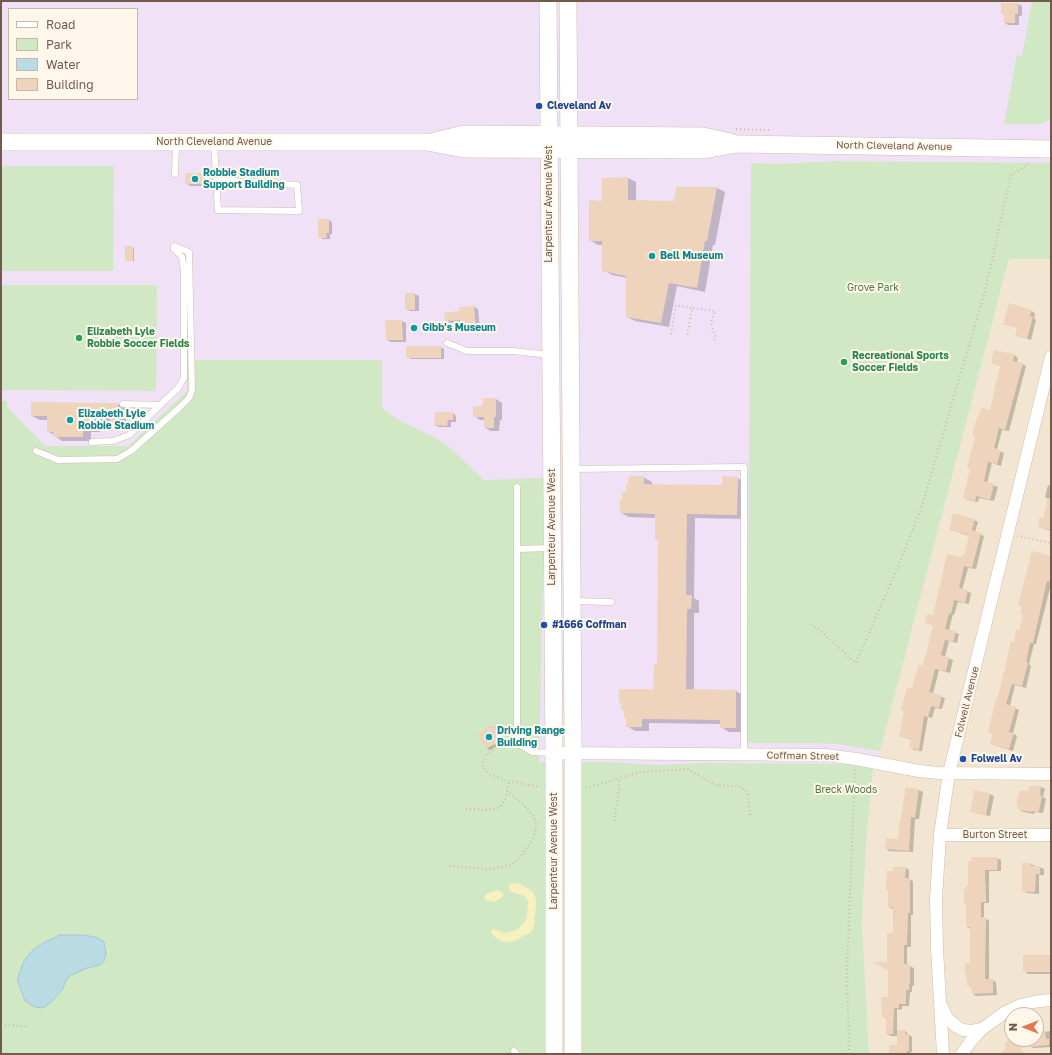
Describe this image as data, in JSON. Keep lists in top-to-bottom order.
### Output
{
  "streets": {
    "main road": ["North Cleveland Avenue", "Larpenteur Avenue West"],
    "street": ["Folwell Avenue", "Coffman Street", "Burton Street"]
  },
  "crossings": [
    ["North Cleveland Avenue", "Larpenteur Avenue West"],
    ["Larpenteur Avenue West", "Coffman Street"],
    ["Folwell Avenue", "Coffman Street"],
    ["Folwell Avenue", "Burton Street"]
  ],
  "parks": ["Grove Park", "Breck Woods"],
  "places": [
    "Cleveland Av",
    "Robbie Stadium Support Building",
    "Bell Museum",
    "Gibb's Museum",
    "Elizabeth Lyle Robbie Soccer Fields",
    "Recreational Sports Soccer Fields",
    "Elizabeth Lyle Robbie Stadium",
    "#1666 Coffman",
    "Driving Range Building",
    "Folwell Av"
  ],
  "legend": [
    "Road",
    "Park",
    "Water",
    "Building"
  ],
  "north": "left"
}
